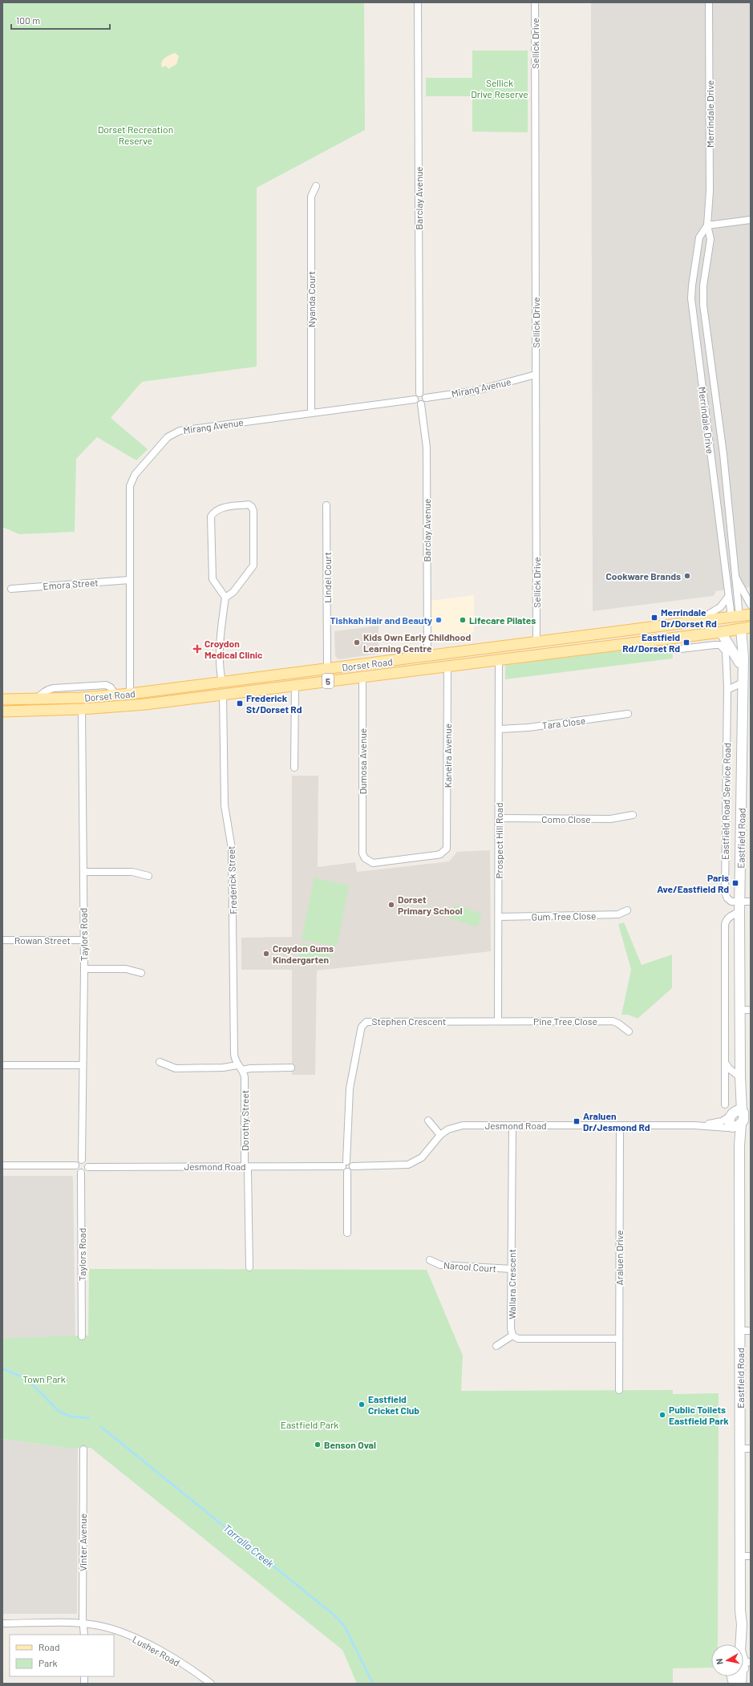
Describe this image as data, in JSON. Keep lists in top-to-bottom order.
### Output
{
  "streets": {
    "main road": ["Dorset Road", "5", "Eastfield Road"],
    "street": [
      "Sellick Drive",
      "Merrindale Drive",
      "Barclay Avenue",
      "Nyanda Court",
      "Mirang Avenue",
      "Lindel Court",
      "Emora Street",
      "Tara Close",
      "Kaneira Avenue",
      "Dumosa Avenue",
      "Eastfield Road Service Road",
      "Como Close",
      "Prospect Hill Road",
      "Frederick Street",
      "Gum Tree Close",
      "Taylors Road",
      "Rowan Street",
      "Stephen Crescent",
      "Pine Tree Close",
      "Dorothy Street",
      "Jesmond Road",
      "Araluen Drive",
      "Narool Court",
      "Wallara Crescent",
      "Vinter Avenue",
      "Lusher Road"
    ]
  },
  "crossings": [
    ["Sellick Drive", "Mirang Avenue"],
    ["Sellick Drive", "Dorset Road"],
    ["Merrindale Drive", "Dorset Road"],
    ["Merrindale Drive", "Eastfield Road"],
    ["Barclay Avenue", "Mirang Avenue"],
    ["Barclay Avenue", "Dorset Road"],
    ["Nyanda Court", "Mirang Avenue"],
    ["Mirang Avenue", "Emora Street"],
    ["Mirang Avenue", "Dorset Road"],
    ["Lindel Court", "Dorset Road"],
    ["Dorset Road", "Kaneira Avenue"],
    ["Dorset Road", "Dumosa Avenue"],
    ["Dorset Road", "Eastfield Road"],
    ["Dorset Road", "Prospect Hill Road"],
    ["Dorset Road", "Frederick Street"],
    ["Dorset Road", "Taylors Road"],
    ["Tara Close", "Prospect Hill Road"],
    ["Kaneira Avenue", "Dumosa Avenue"],
    ["Eastfield Road Service Road", "Eastfield Road"],
    ["Como Close", "Prospect Hill Road"],
    ["Eastfield Road", "Jesmond Road"],
    ["Prospect Hill Road", "Gum Tree Close"],
    ["Prospect Hill Road", "Stephen Crescent"],
    ["Prospect Hill Road", "Pine Tree Close"],
    ["Taylors Road", "Rowan Street"],
    ["Taylors Road", "Jesmond Road"],
    ["Stephen Crescent", "Pine Tree Close"],
    ["Stephen Crescent", "Jesmond Road"],
    ["Dorothy Street", "Jesmond Road"],
    ["Jesmond Road", "Araluen Drive"],
    ["Jesmond Road", "Wallara Crescent"],
    ["Narool Court", "Wallara Crescent"],
    ["Vinter Avenue", "Lusher Road"]
  ],
  "water": ["Tarralla Creek"],
  "parks": [
    "Sellick Drive Reserve",
    "Dorset Recreation Reserve",
    "Town Park",
    "Eastfield Park"
  ],
  "places": {
    "other": [
      "Cookware Brands",
      "Tishkah Hair and Beauty",
      "Lifecare Pilates",
      "Kids Own Early Childhood Learning Centre",
      "Dorset Primary School",
      "Croydon Gums Kindergarten",
      "Eastfield Cricket Club",
      "Public Toilets Eastfield Park",
      "Benson Oval"
    ],
    "transit": [
      "Merrindale Dr/Dorset Rd",
      "Eastfield Rd/Dorset Rd",
      "Frederick St/Dorset Rd",
      "Paris Ave/Eastfield Rd",
      "Araluen Dr/Jesmond Rd"
    ],
    "health": ["Croydon Medical Clinic"]
  },
  "legend": ["Road", "Park"],
  "scale_bar": "100 m",
  "north": "left"
}
